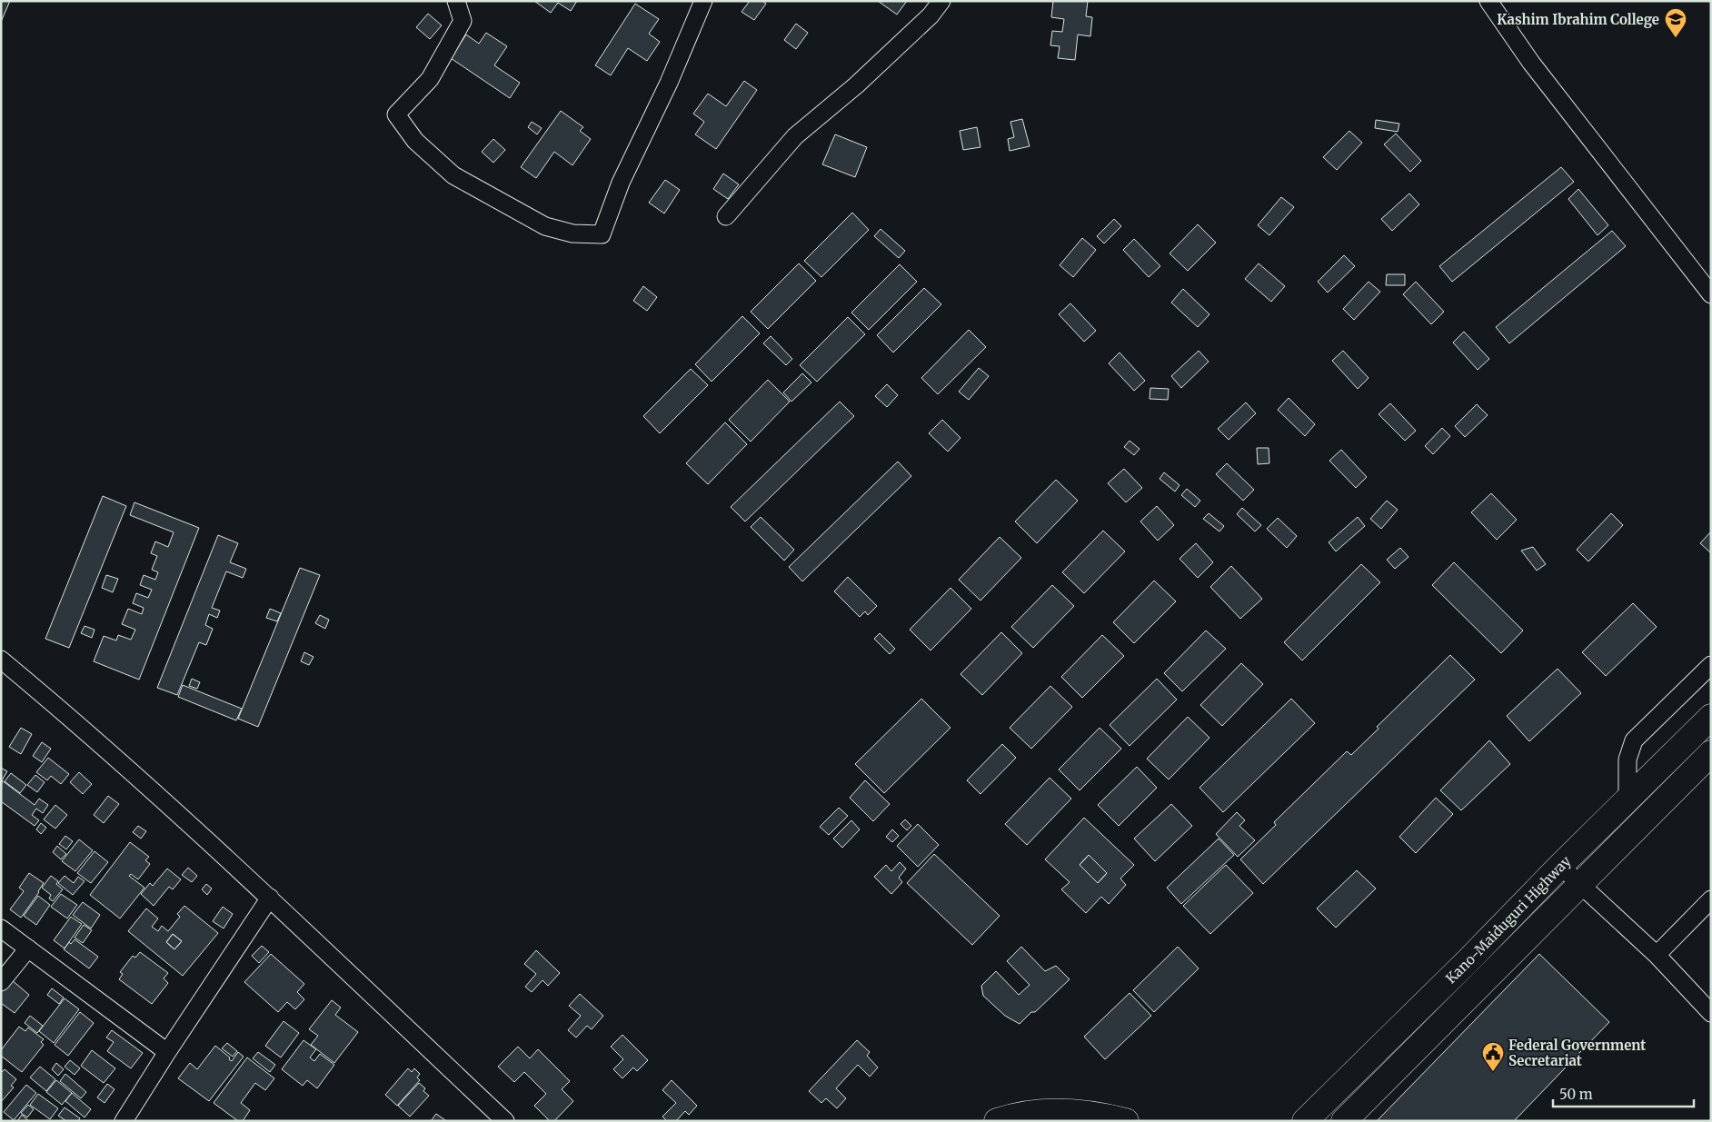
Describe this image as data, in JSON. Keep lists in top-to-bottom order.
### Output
{
  "streets": {
    "highway": ["Kano-Maiduguri Highway"]
  },
  "places": {
    "school or university": ["Kashim Ibrahim College"],
    "public building": ["Federal Government Secretariat"]
  },
  "scale_bar": "50 m"
}
